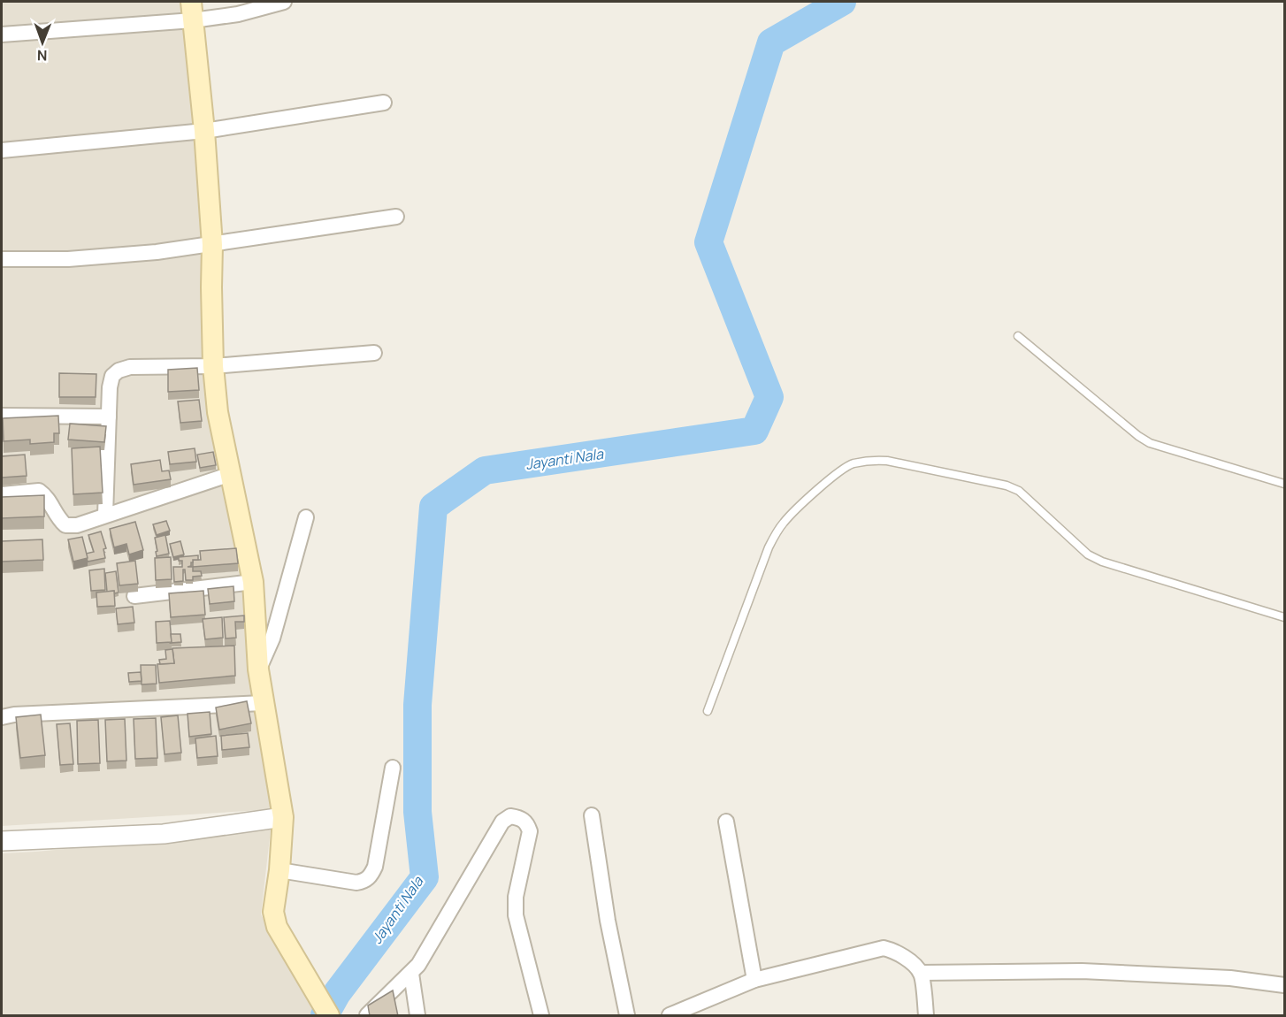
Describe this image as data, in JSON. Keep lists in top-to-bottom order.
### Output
{
  "water": ["Jayanti Nala"],
  "north": "bottom"
}
